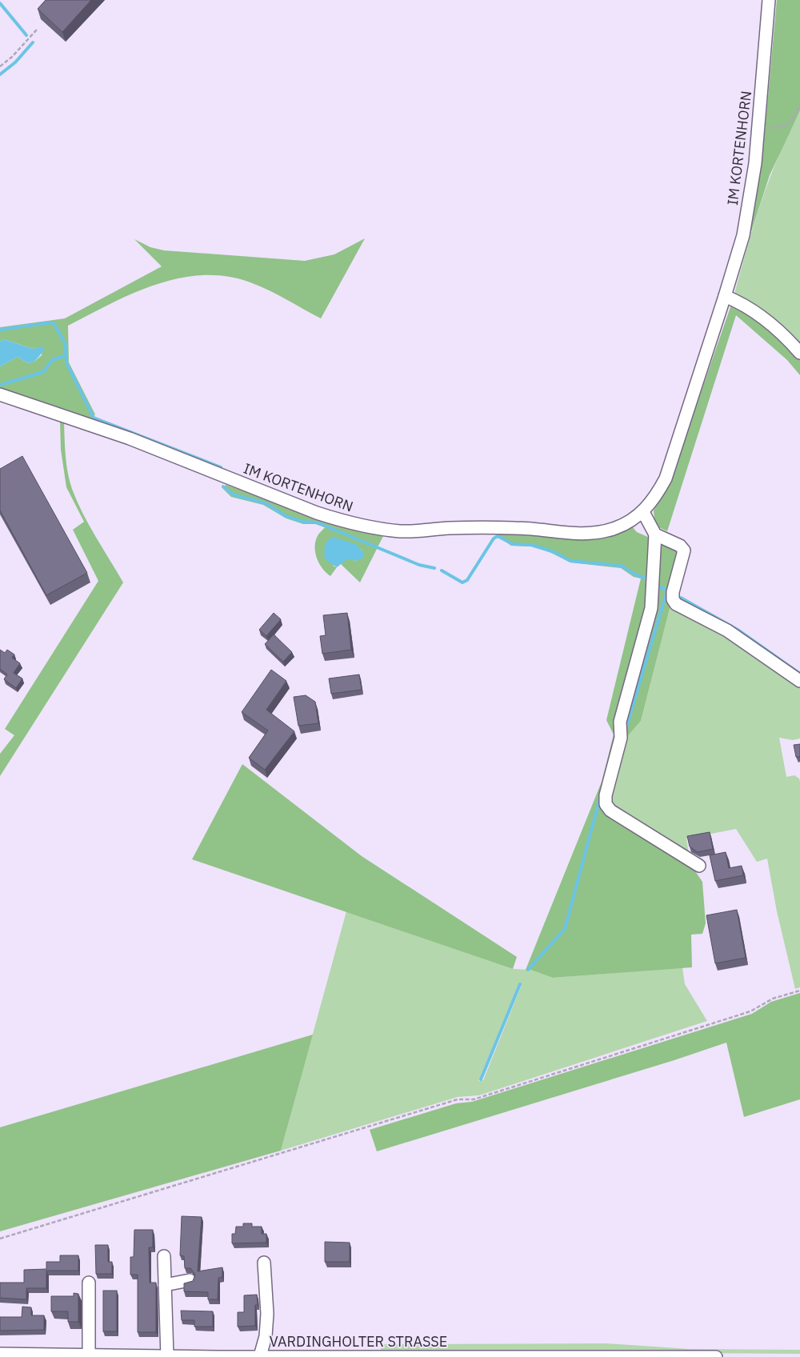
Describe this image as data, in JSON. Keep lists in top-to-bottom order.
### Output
{
  "streets": {
    "street": ["IM KORTENHORN", "VARDINGHOLTER STRASSE"]
  }
}
